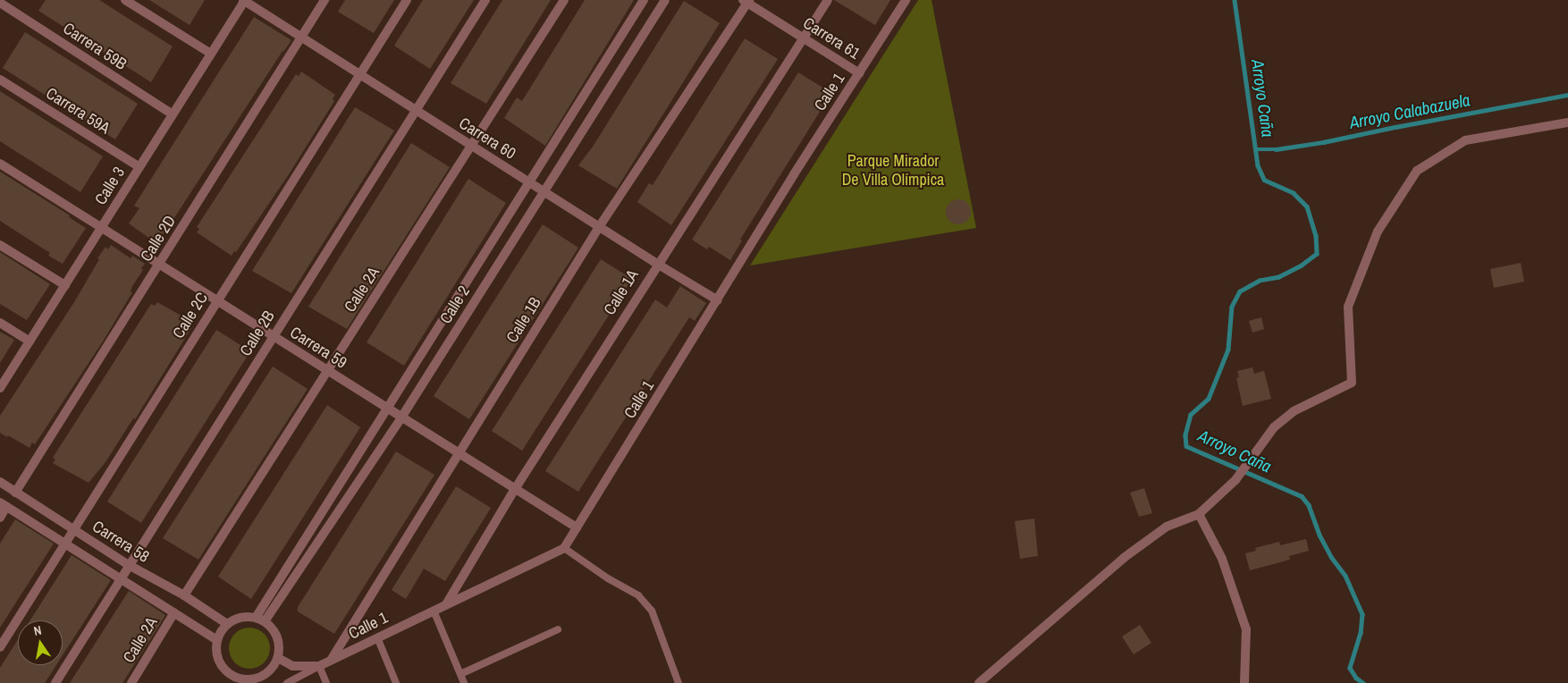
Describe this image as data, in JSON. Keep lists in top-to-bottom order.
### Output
{
  "streets": {
    "street": [
      "Carrera 61",
      "Carrera 59B",
      "Calle 1",
      "Carrera 59A",
      "Carrera 60",
      "Calle 3",
      "Calle 2D",
      "Calle 2A",
      "Calle 1A",
      "Calle 2",
      "Calle 2C",
      "Calle 1B",
      "Calle 2B",
      "Carrera 59",
      "Carrera 58"
    ]
  },
  "crossings": [
    ["Carrera 61", "Calle 1"],
    ["Carrera 61", "Calle 1A"],
    ["Carrera 61", "Calle 1B"],
    ["Carrera 59B", "Calle 3"],
    ["Calle 1", "Carrera 60"],
    ["Calle 1", "Calle 1A"],
    ["Calle 1", "Calle 2"],
    ["Calle 1", "Calle 1B"],
    ["Calle 1", "Carrera 59"],
    ["Calle 1", "Carrera 58"],
    ["Carrera 59A", "Calle 3"],
    ["Carrera 60", "Calle 3"],
    ["Carrera 60", "Calle 2D"],
    ["Carrera 60", "Calle 2A"],
    ["Carrera 60", "Calle 1A"],
    ["Carrera 60", "Calle 2"],
    ["Carrera 60", "Calle 2C"],
    ["Carrera 60", "Calle 1B"],
    ["Carrera 60", "Calle 2B"],
    ["Calle 3", "Carrera 59"],
    ["Calle 2D", "Carrera 59"],
    ["Calle 2D", "Carrera 58"],
    ["Calle 2A", "Carrera 59"],
    ["Calle 2A", "Carrera 58"],
    ["Calle 1A", "Carrera 59"],
    ["Calle 2", "Carrera 59"],
    ["Calle 2", "Carrera 58"],
    ["Calle 2C", "Carrera 59"],
    ["Calle 2C", "Carrera 58"],
    ["Calle 1B", "Carrera 59"],
    ["Calle 2B", "Carrera 59"],
    ["Calle 2B", "Carrera 58"]
  ],
  "water": ["Arroyo Caña", "Arroyo Calabazuela"],
  "parks": ["Parque Mirador De Villa Olímpica"],
  "north": "top"
}
